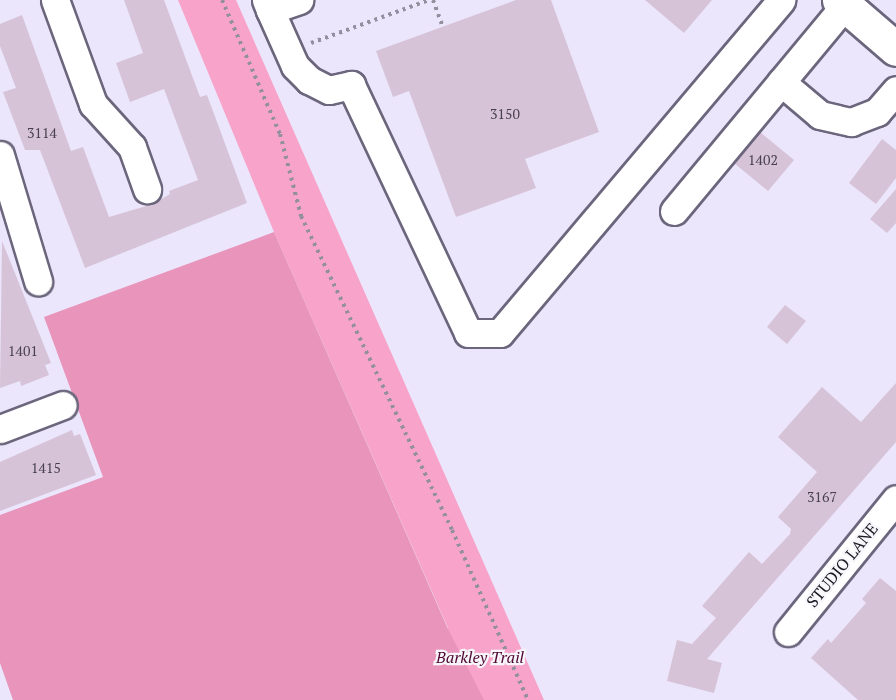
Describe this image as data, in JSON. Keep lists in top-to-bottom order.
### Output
{
  "streets": {
    "street": ["STUDIO LANE"]
  },
  "parks": ["Barkley Trail"],
  "house_numbers": [
    "3150",
    "3114",
    "1402",
    "1401",
    "1415",
    "3167"
  ]
}
